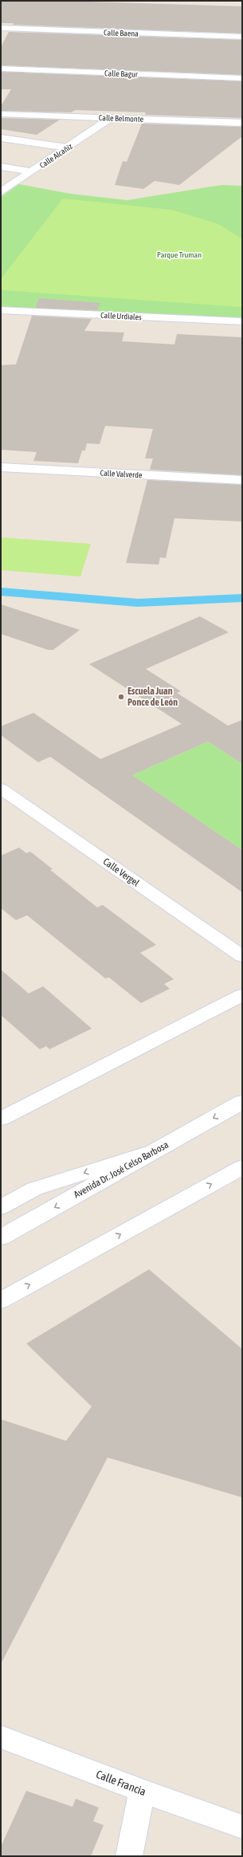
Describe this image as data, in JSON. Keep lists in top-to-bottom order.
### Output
{
  "streets": {
    "street": [
      "Calle Baena",
      "Calle Bagur",
      "Calle Belmonte",
      "Calle Alcañiz",
      "Calle Urdiales",
      "Calle Valverde",
      "Calle Vergel",
      "Avenida Dr. José Celso Barbosa",
      "Calle Francia"
    ]
  },
  "crossings": [
    ["Calle Belmonte", "Calle Alcañiz"]
  ],
  "parks": ["Parque Truman"],
  "places": ["Escuela Juan Ponce de León"]
}
